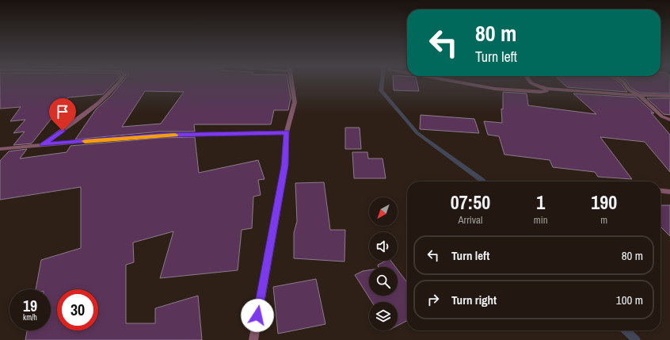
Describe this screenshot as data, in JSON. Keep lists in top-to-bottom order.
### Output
{
  "north": "bottom left",
  "page": {
    "turn": ["80 m", "Turn left"],
    "eta": [
      "07:50",
      "Arrival",
      "1",
      "min",
      "190",
      "m"
    ],
    "list": [
      {
        "name": "Turn left",
        "value": "80 m"
      },
      {
        "name": "Turn right",
        "value": "100 m"
      }
    ],
    "speed": "19 km/h",
    "limit": "30"
  }
}
